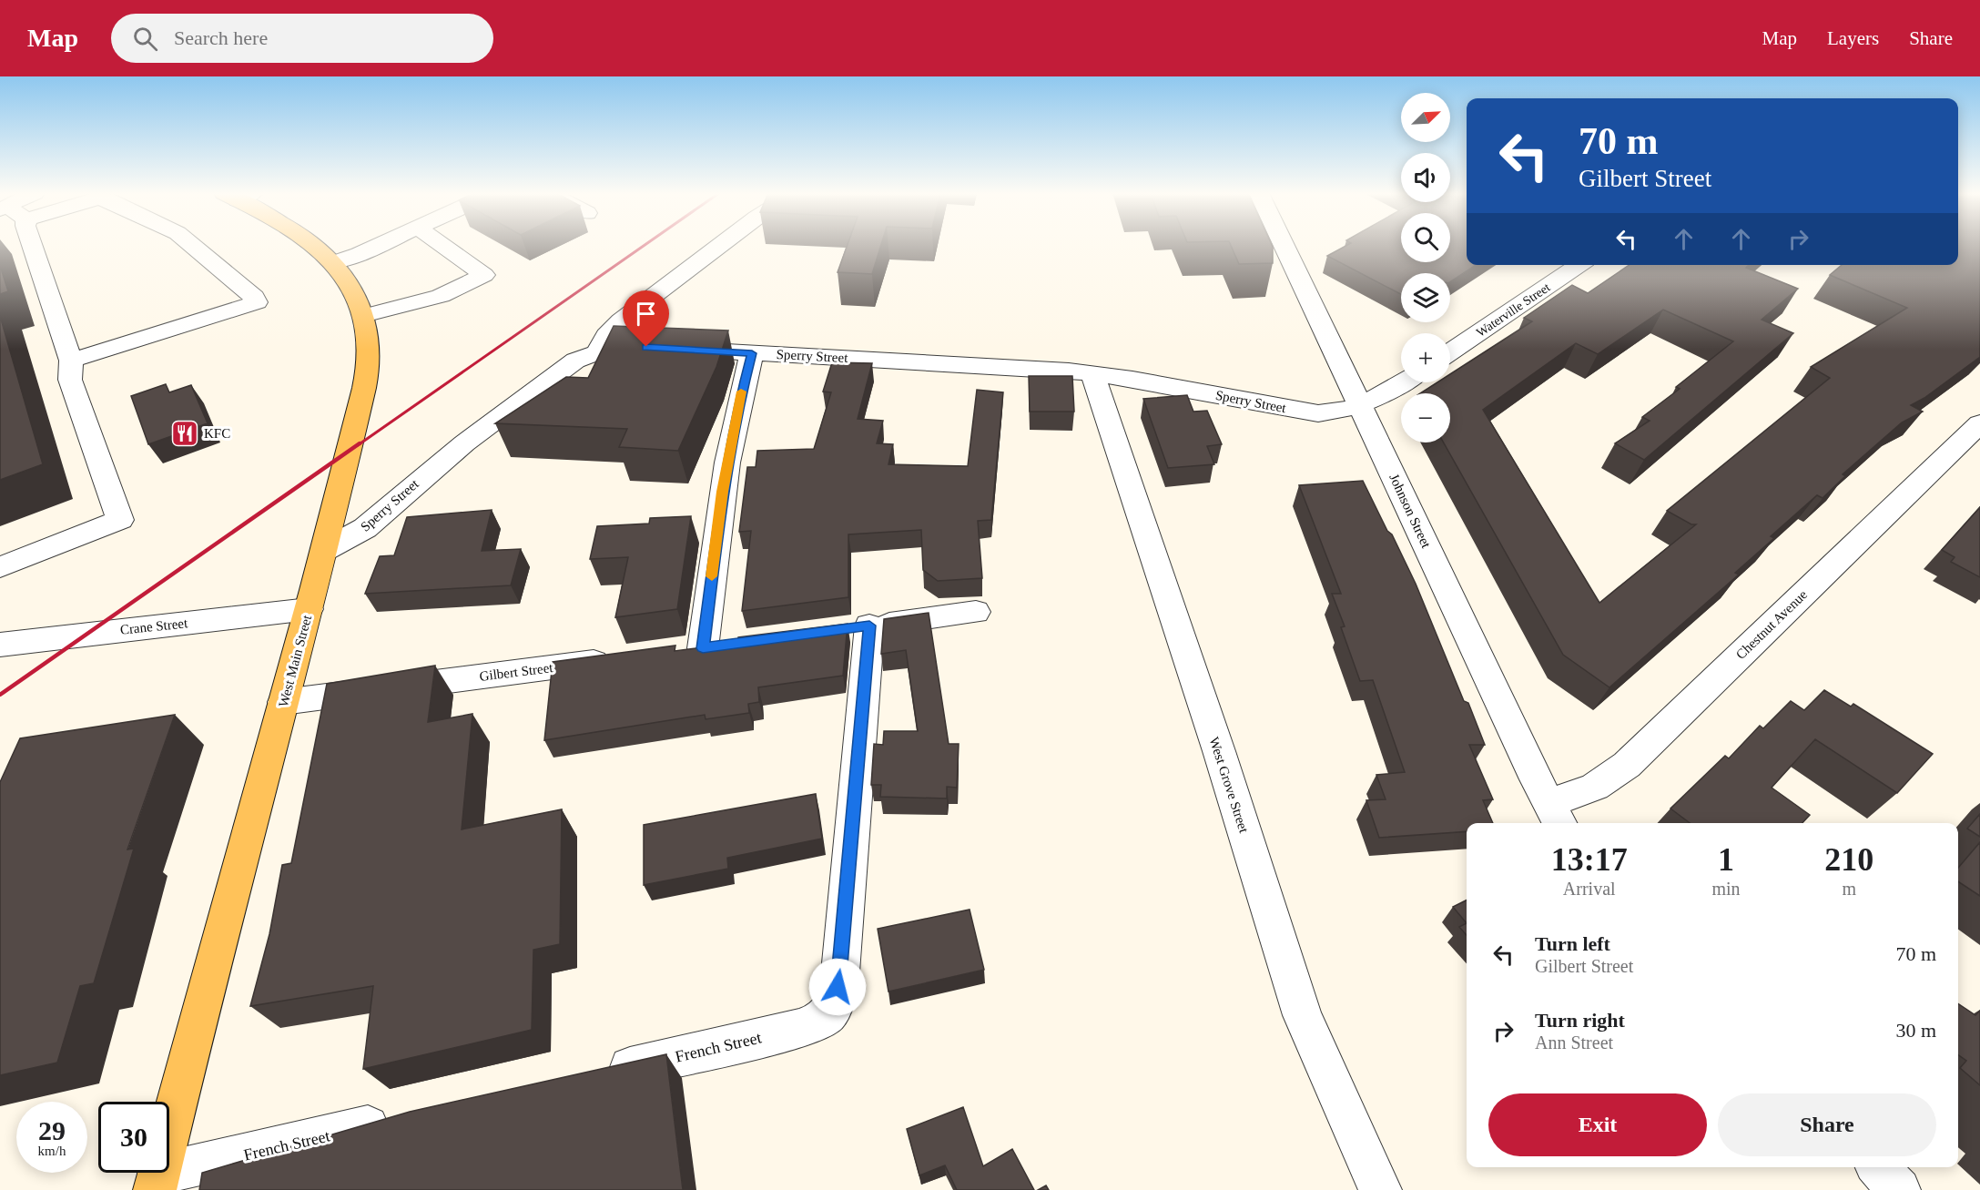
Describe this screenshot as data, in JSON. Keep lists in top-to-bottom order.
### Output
{
  "streets": {
    "main road": ["West Main Street"],
    "street": [
      "Waterville Street",
      "Sperry Street",
      "Johnson Street",
      "Chestnut Avenue",
      "Crane Street",
      "Gilbert Street",
      "West Grove Street",
      "French Street"
    ]
  },
  "crossings": [
    ["Sperry Street", "Johnson Street"],
    ["Sperry Street", "West Main Street"],
    ["Sperry Street", "West Grove Street"],
    ["Johnson Street", "Chestnut Avenue"],
    ["Crane Street", "West Main Street"],
    ["West Main Street", "Gilbert Street"],
    ["West Main Street", "French Street"]
  ],
  "places": {
    "restaurant": ["KFC"]
  },
  "north": "top right",
  "page": {
    "header": "Map",
    "search": "Search here",
    "nav": ["Map", "Layers", "Share"],
    "map_buttons": ["+", "−"],
    "turn": ["70 m", "Gilbert Street"],
    "eta": [
      "13:17",
      "Arrival",
      "1",
      "min",
      "210",
      "m"
    ],
    "list": [
      {
        "name": "Turn left",
        "note": "Gilbert Street",
        "value": "70 m"
      },
      {
        "name": "Turn right",
        "note": "Ann Street",
        "value": "30 m"
      }
    ],
    "buttons": ["Exit", "Share"],
    "speed": "29 km/h",
    "limit": "30"
  }
}
